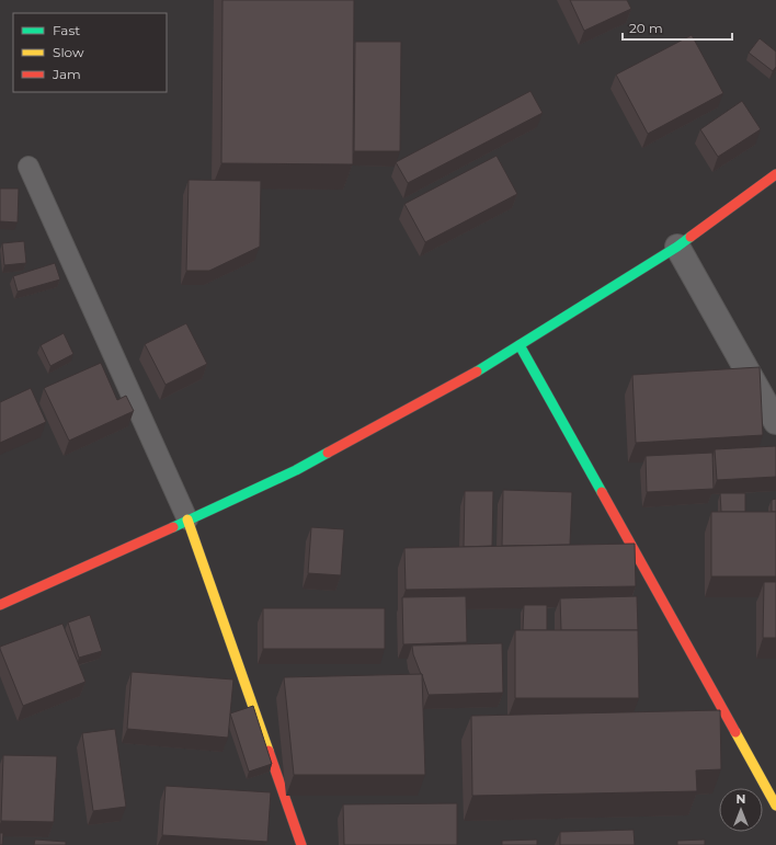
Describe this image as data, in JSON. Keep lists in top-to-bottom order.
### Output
{
  "legend": ["Fast", "Slow", "Jam"],
  "scale_bar": "20 m",
  "north": "top"
}
